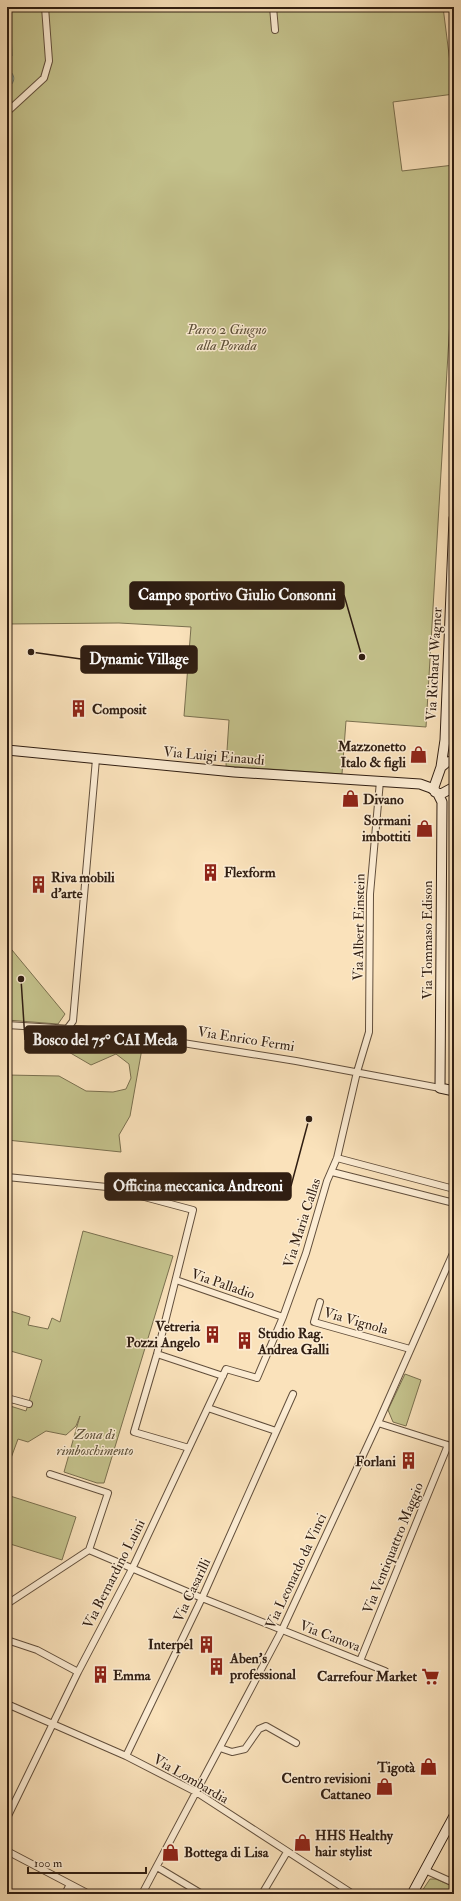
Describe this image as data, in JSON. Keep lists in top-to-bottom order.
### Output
{
  "streets": {
    "street": [
      "Via Richard Wagner",
      "Via Luigi Einaudi",
      "Via Albert Einstein",
      "Via Tommaso Edison",
      "Via Enrico Fermi",
      "Via Maria Callas",
      "Via Palladio",
      "Via Vignola",
      "Via Ventiquattro Maggio",
      "Via Leonardo da Vinci",
      "Via Bernardino Luini",
      "Via Casarilli",
      "Via Canova",
      "Via Lombardia"
    ]
  },
  "crossings": [
    ["Via Richard Wagner", "Via Luigi Einaudi"],
    ["Via Richard Wagner", "Via Tommaso Edison"],
    ["Via Luigi Einaudi", "Via Albert Einstein"],
    ["Via Luigi Einaudi", "Via Tommaso Edison"],
    ["Via Albert Einstein", "Via Enrico Fermi"],
    ["Via Albert Einstein", "Via Maria Callas"],
    ["Via Tommaso Edison", "Via Enrico Fermi"],
    ["Via Enrico Fermi", "Via Maria Callas"],
    ["Via Maria Callas", "Via Palladio"],
    ["Via Maria Callas", "Via Bernardino Luini"],
    ["Via Vignola", "Via Leonardo da Vinci"],
    ["Via Ventiquattro Maggio", "Via Canova"],
    ["Via Leonardo da Vinci", "Via Canova"],
    ["Via Leonardo da Vinci", "Via Lombardia"],
    ["Via Bernardino Luini", "Via Canova"],
    ["Via Bernardino Luini", "Via Lombardia"],
    ["Via Casarilli", "Via Canova"],
    ["Via Casarilli", "Via Lombardia"]
  ],
  "parks": ["Parco 2 Giugno alla Porada", "Zona di rimboschimento"],
  "places": {
    "other": [
      "Dynamic Village",
      "Campo sportivo Giulio Consonni",
      "Bosco del 75° CAI Meda",
      "Officina meccanica Andreoni"
    ],
    "building": [
      "Composit",
      "Flexform",
      "Riva mobili d'arte",
      "Vetreria Pozzi Angelo",
      "Studio Rag. Andrea Galli",
      "Forlani",
      "Interpel",
      "Aben's professional",
      "Emma"
    ],
    "shop": [
      "Mazzonetto Italo & figli",
      "Divano",
      "Sormani imbottiti",
      "Tigotà",
      "Centro revisioni Cattaneo",
      "HHS Healthy hair stylist",
      "Bottega di Lisa"
    ],
    "supermarket": ["Carrefour Market"]
  },
  "scale_bar": "100 m"
}
